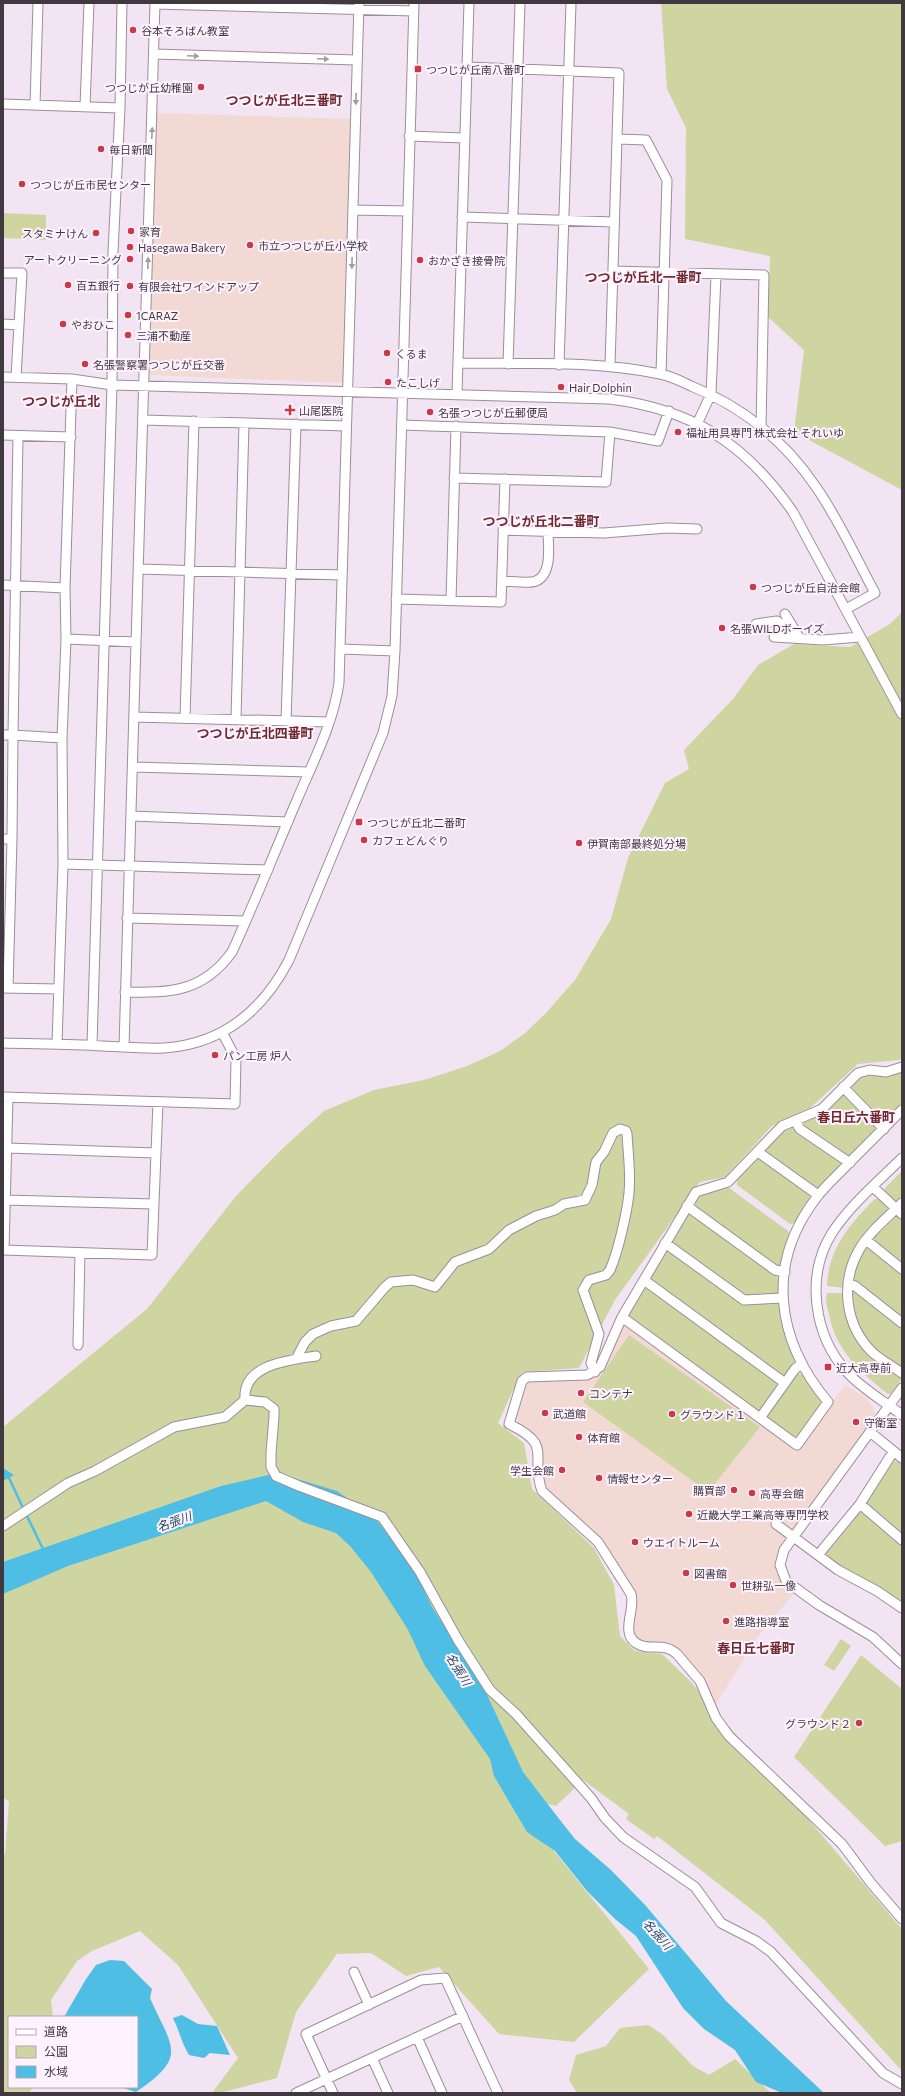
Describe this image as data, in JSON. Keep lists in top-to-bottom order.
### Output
{
  "districts": [
    "つつじが丘北三番町",
    "つつじが丘北一番町",
    "つつじが丘北",
    "つつじが丘北二番町",
    "つつじが丘北四番町",
    "春日丘六番町",
    "春日丘七番町"
  ],
  "water": ["名張川"],
  "places": {
    "other": [
      "谷本そろばん教室",
      "つつじが丘幼稚園",
      "毎日新聞",
      "つつじが丘市民センター",
      "家育",
      "スタミナけん",
      "市立つつじが丘小学校",
      "Hasegawa Bakery",
      "アートクリーニング",
      "おかざき接骨院",
      "百五銀行",
      "有限会社ワインドアップ",
      "1CARAZ",
      "やおひこ",
      "三浦不動産",
      "くるま",
      "名張警察署つつじが丘交番",
      "たこしげ",
      "Hair Dolphin",
      "名張つつじが丘郵便局",
      "福祉用具専門 株式会社 それいゆ",
      "つつじが丘自治会館",
      "名張WILDボーイズ",
      "カフェどんぐり",
      "伊賀南部最終処分場",
      "パン工房 炉人",
      "コンテナ",
      "武道館",
      "グラウンド１",
      "守衛室",
      "体育館",
      "学生会館",
      "情報センター",
      "購買部",
      "高専会館",
      "近畿大学工業高等専門学校",
      "ウエイトルーム",
      "図書館",
      "世耕弘一像",
      "進路指導室",
      "グラウンド２"
    ],
    "transit": ["つつじが丘南八番町", "つつじが丘北二番町", "近大高専前"],
    "health": ["山尾医院"]
  },
  "legend": ["道路", "公園", "水域"]
}
